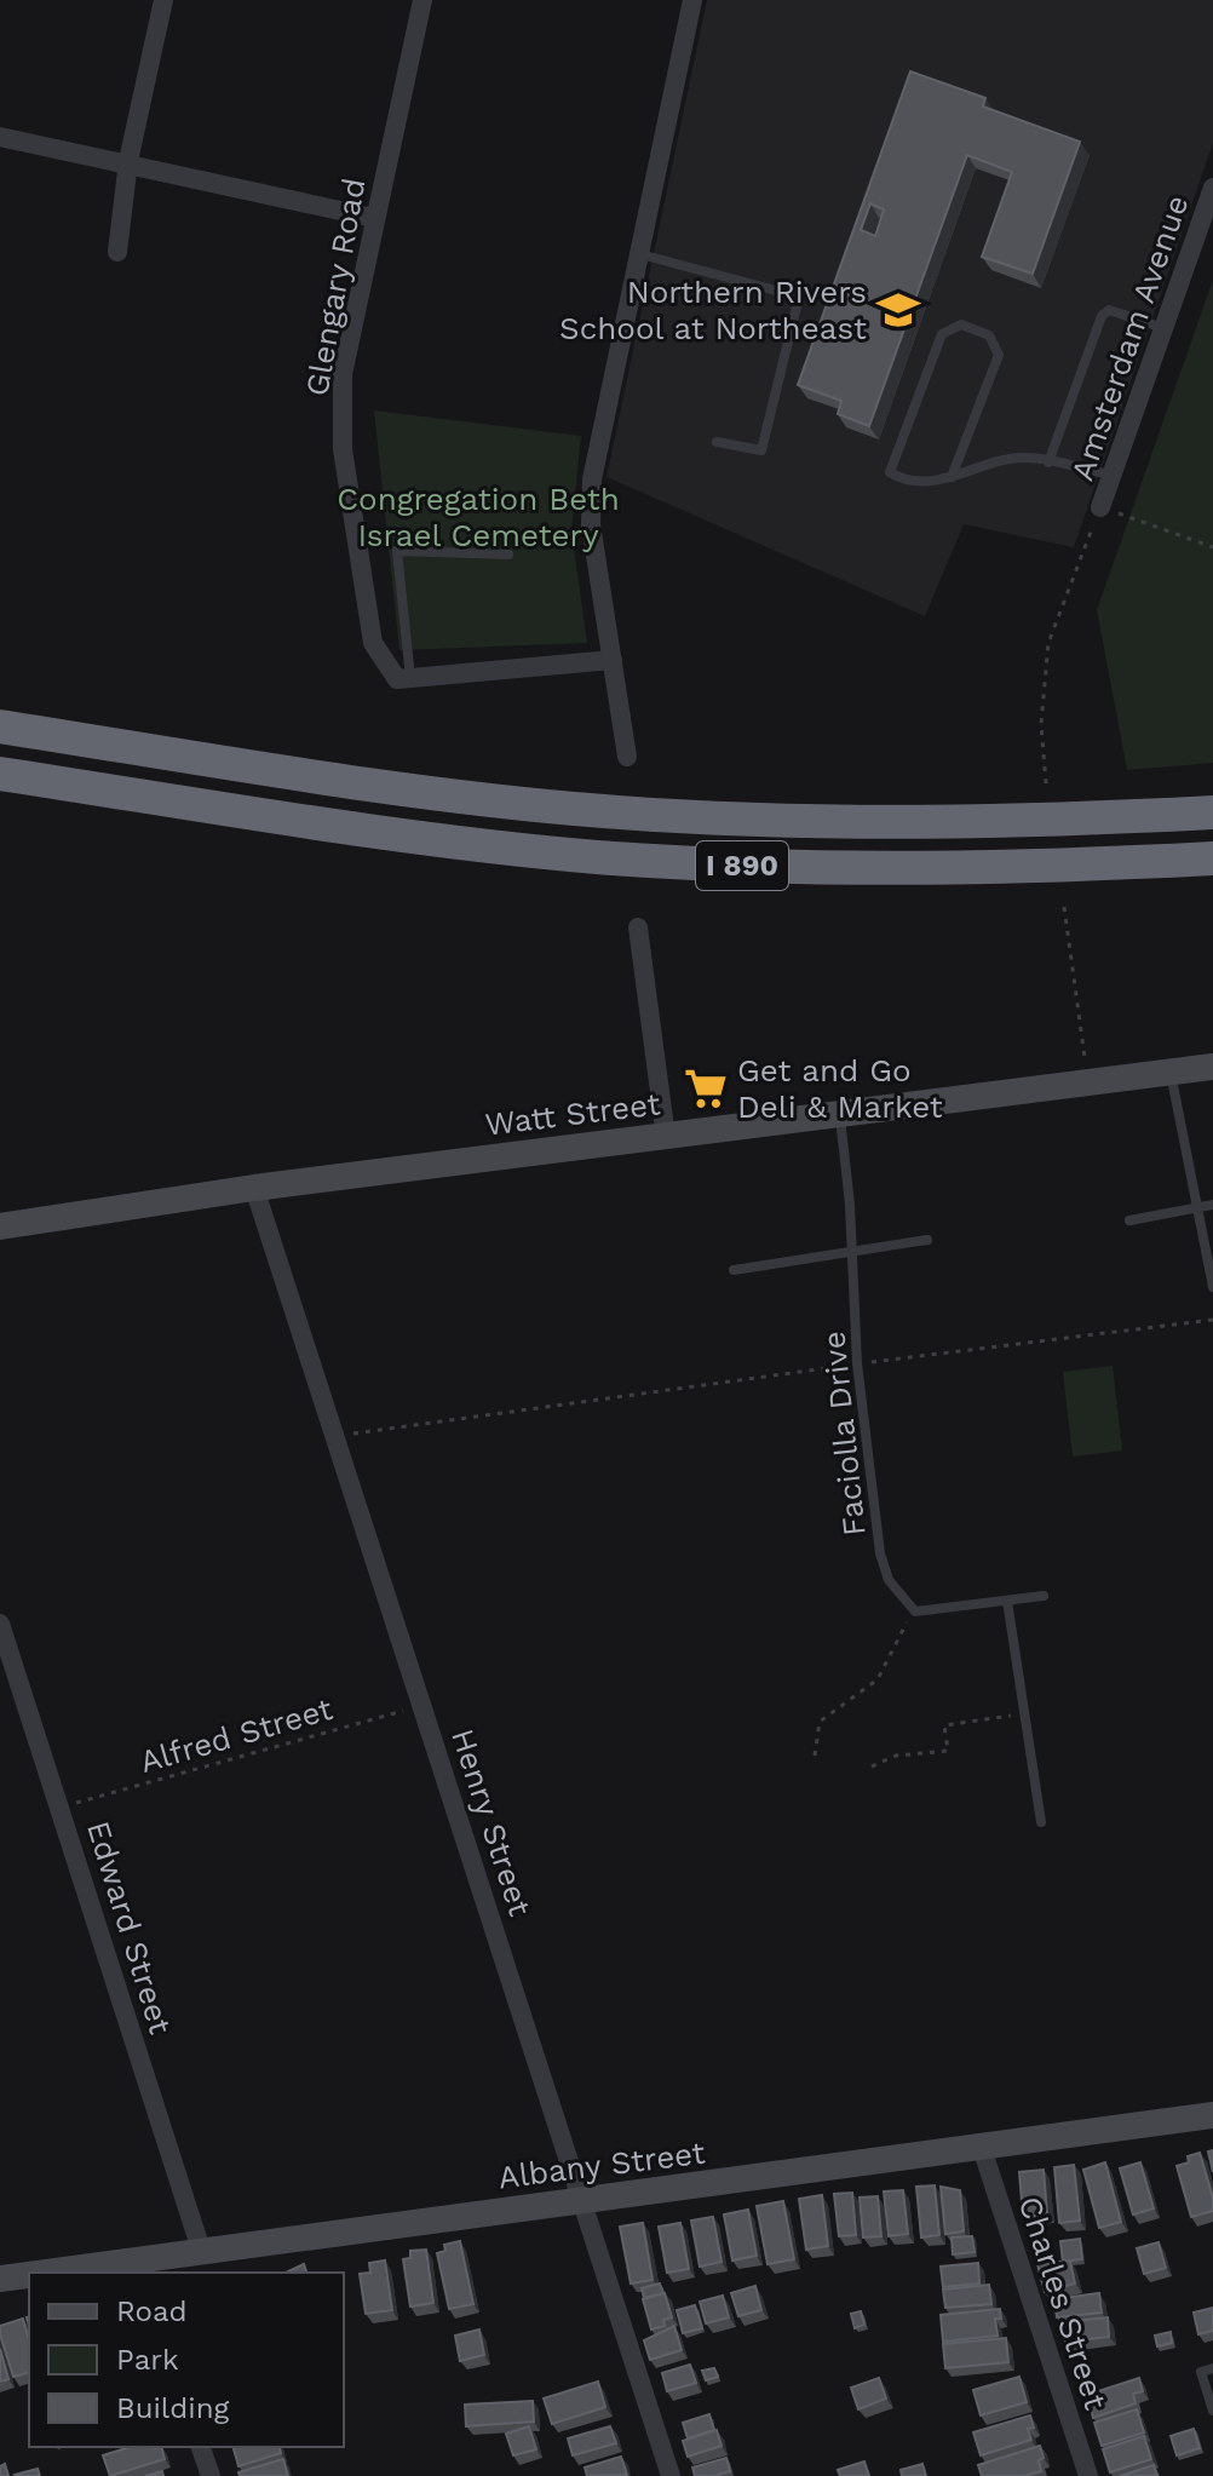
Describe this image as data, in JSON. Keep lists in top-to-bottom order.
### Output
{
  "streets": {
    "highway": ["I 890"],
    "street": [
      "Glengary Road",
      "Amsterdam Avenue",
      "Watt Street",
      "Henry Street",
      "Edward Street",
      "Albany Street",
      "Charles Street"
    ],
    "lane": ["Faciolla Drive"],
    "path": ["Alfred Street"]
  },
  "crossings": [
    ["Watt Street", "Faciolla Drive"],
    ["Watt Street", "Henry Street"],
    ["Alfred Street", "Henry Street"],
    ["Alfred Street", "Edward Street"],
    ["Henry Street", "Albany Street"],
    ["Edward Street", "Albany Street"],
    ["Albany Street", "Charles Street"]
  ],
  "parks": ["Congregation Beth Israel Cemetery"],
  "places": {
    "school or university": ["Northern Rivers School at Northeast"],
    "supermarket": ["Get and Go Deli & Market"]
  },
  "legend": ["Road", "Park", "Building"]
}
